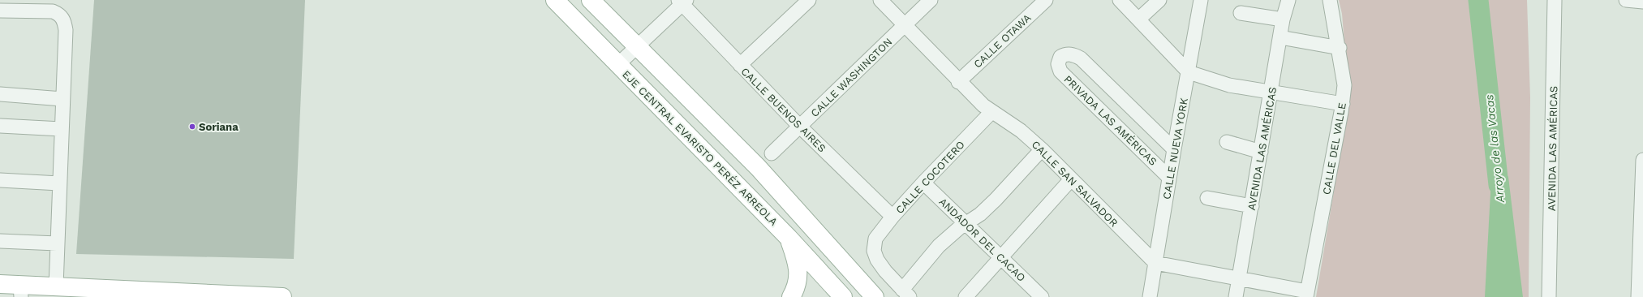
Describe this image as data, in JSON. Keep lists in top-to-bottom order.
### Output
{
  "streets": {
    "main road": ["EJE CENTRAL EVARISTO PERÉZ ARREOLA"],
    "street": [
      "CALLE OTAWA",
      "CALLE WASHINGTON",
      "CALLE BUENOS AIRES",
      "PRIVADA LAS AMÉRICAS",
      "CALLE NUEVA YORK",
      "AVENIDA LAS AMÉRICAS",
      "CALLE DEL VALLE",
      "CALLE COCOTERO",
      "CALLE SAN SALVADOR",
      "ANDADOR DEL CACAO"
    ]
  },
  "crossings": [
    ["CALLE OTAWA", "CALLE SAN SALVADOR"],
    ["CALLE WASHINGTON", "CALLE BUENOS AIRES"],
    ["CALLE WASHINGTON", "CALLE SAN SALVADOR"],
    ["CALLE BUENOS AIRES", "CALLE COCOTERO"],
    ["PRIVADA LAS AMÉRICAS", "CALLE NUEVA YORK"],
    ["CALLE NUEVA YORK", "CALLE SAN SALVADOR"],
    ["CALLE COCOTERO", "CALLE SAN SALVADOR"],
    ["CALLE COCOTERO", "ANDADOR DEL CACAO"]
  ],
  "water": ["Arroyo de las Vacas"],
  "places": ["Soriana"]
}
